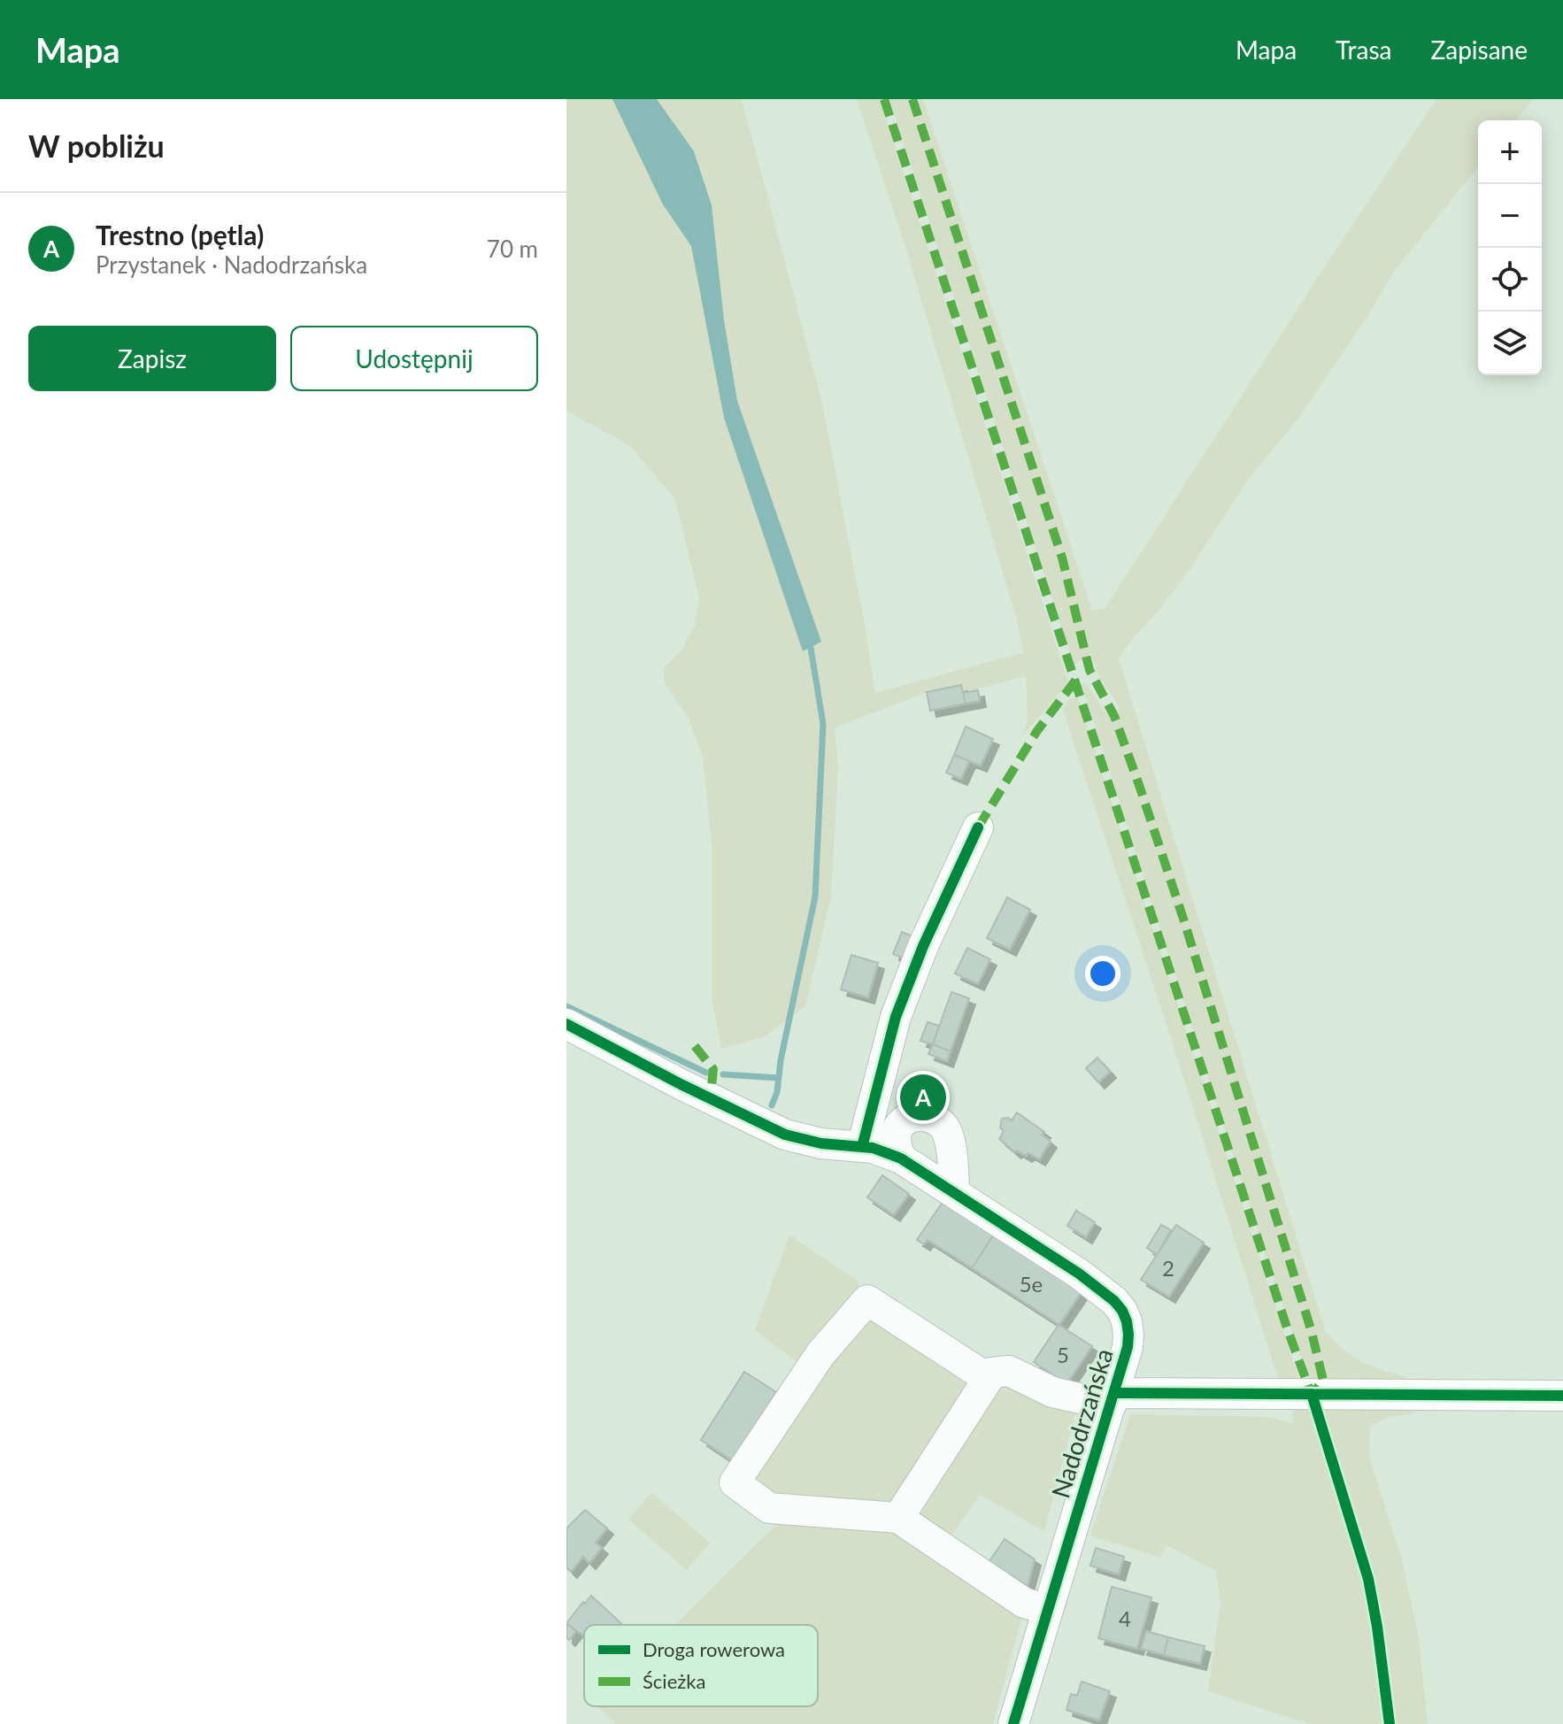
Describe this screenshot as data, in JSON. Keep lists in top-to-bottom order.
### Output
{
  "streets": {
    "street": ["Nadodrzańska"]
  },
  "house_numbers": [
    "2",
    "5e",
    "5",
    "4"
  ],
  "legend": ["Droga rowerowa", "Ścieżka"],
  "page": {
    "header": "Mapa",
    "nav": ["Mapa", "Trasa", "Zapisane"],
    "heading": "W pobliżu",
    "map_buttons": ["+", "−"],
    "list": [
      {
        "mark": "A",
        "name": "Trestno (pętla)",
        "note": "Przystanek · Nadodrzańska",
        "value": "70 m"
      }
    ],
    "buttons": ["Zapisz", "Udostępnij"],
    "pins": "A"
  }
}
